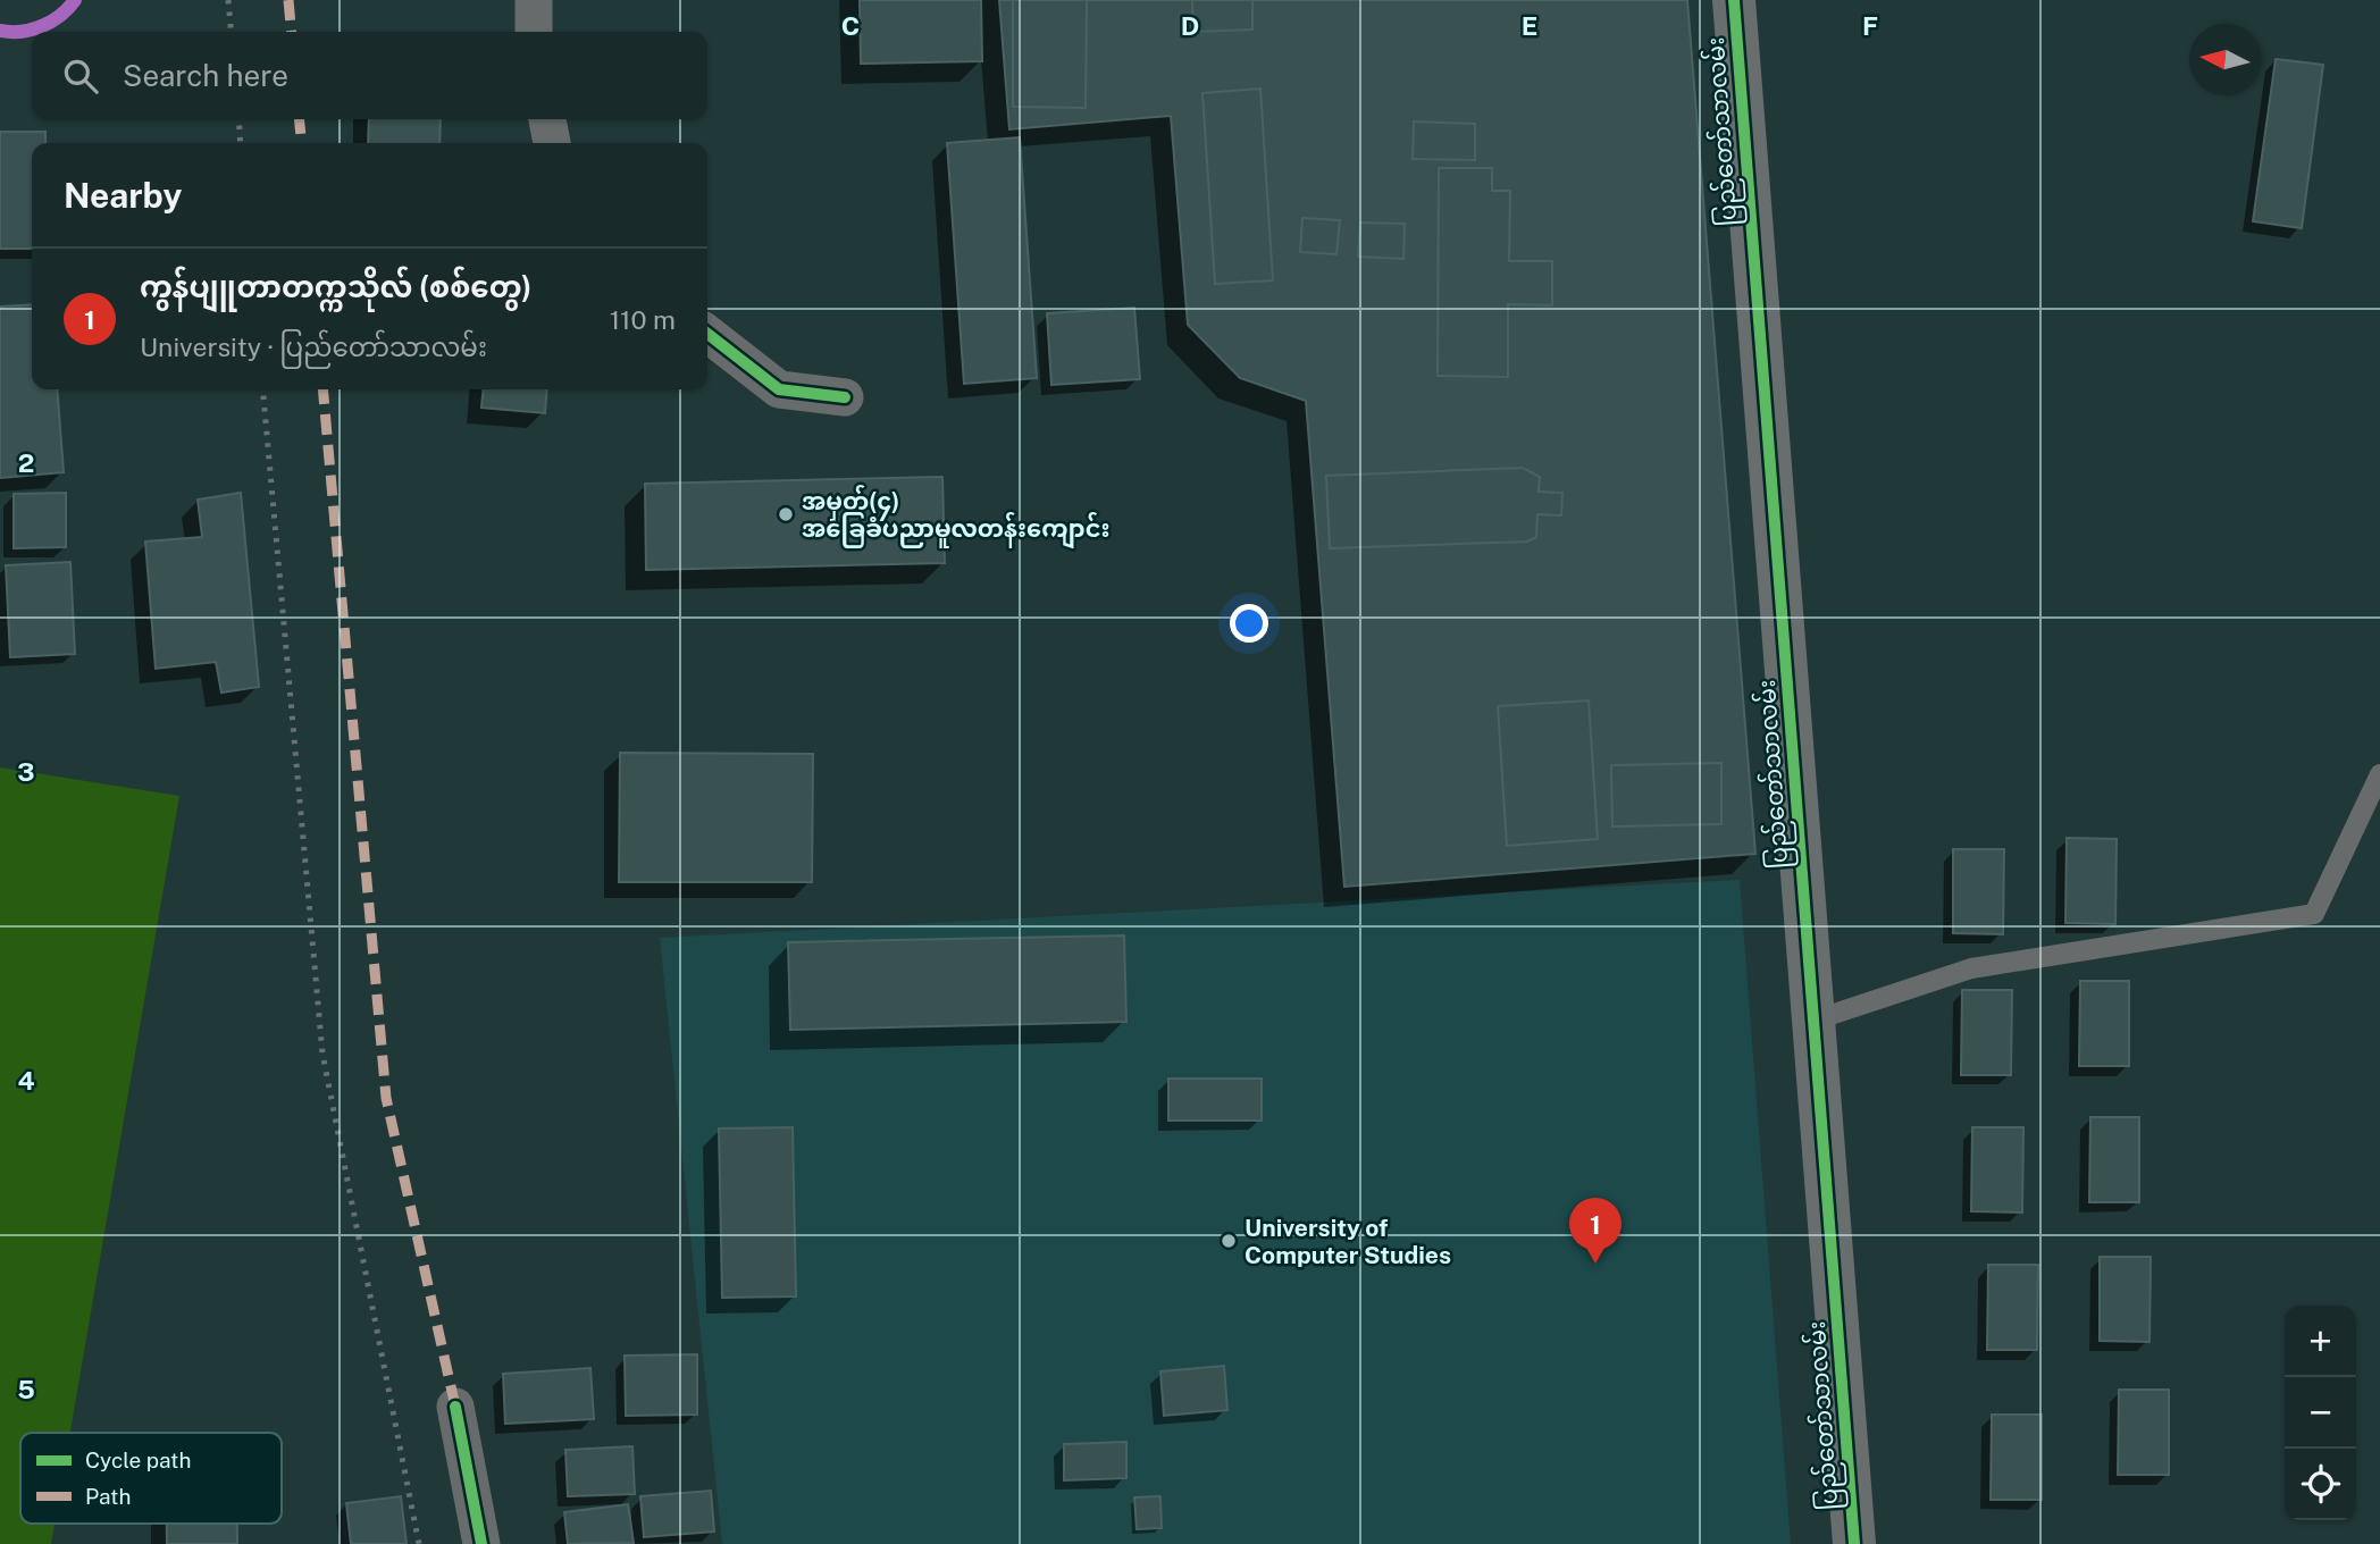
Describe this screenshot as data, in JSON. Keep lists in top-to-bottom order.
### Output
{
  "streets": {
    "street": ["ပြည်တော်သာလမ်း"]
  },
  "places": ["အမှတ်(၄) အခြေခံပညာမူလတန်းကျောင်း", "University of Computer Studies"],
  "legend": ["Cycle path", "Path"],
  "north": "left",
  "page": {
    "search": "Search here",
    "heading": "Nearby",
    "list": [
      {
        "mark": "1",
        "name": "ကွန်ပျူတာတက္ကသိုလ် (စစ်တွေ)",
        "note": "University · ပြည်တော်သာလမ်း",
        "value": "110 m"
      }
    ],
    "pins": "1",
    "map_buttons": ["+", "−"]
  },
  "grid": {
    "columns": [
      "C",
      "D",
      "E",
      "F"
    ],
    "rows": [
      "2",
      "3",
      "4",
      "5"
    ]
  }
}
